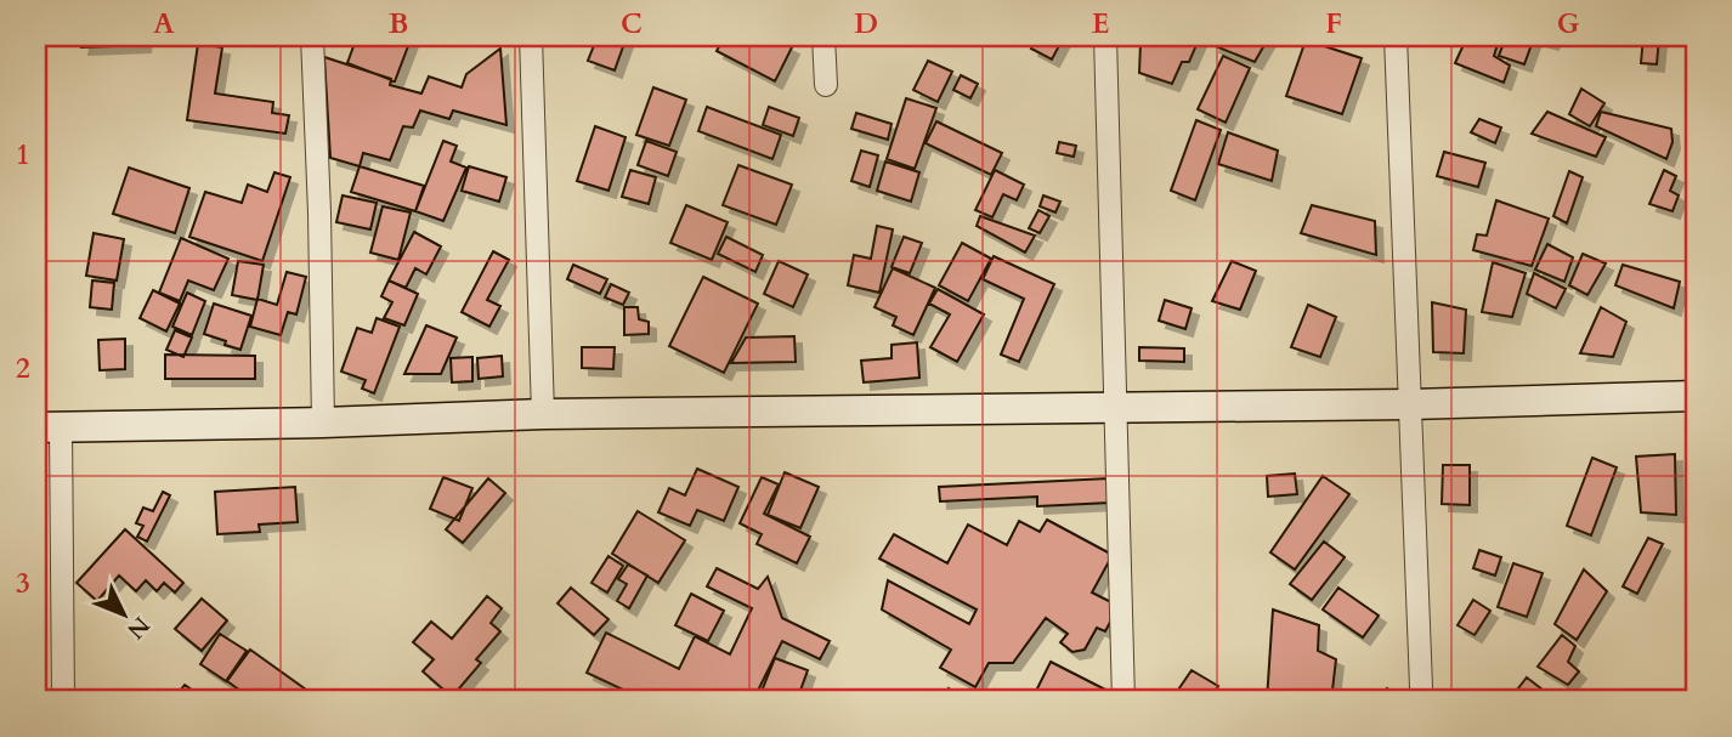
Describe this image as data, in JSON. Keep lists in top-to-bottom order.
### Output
{
  "north": "bottom right",
  "grid": {
    "columns": [
      "A",
      "B",
      "C",
      "D",
      "E",
      "F",
      "G"
    ],
    "rows": ["1", "2", "3"]
  }
}
